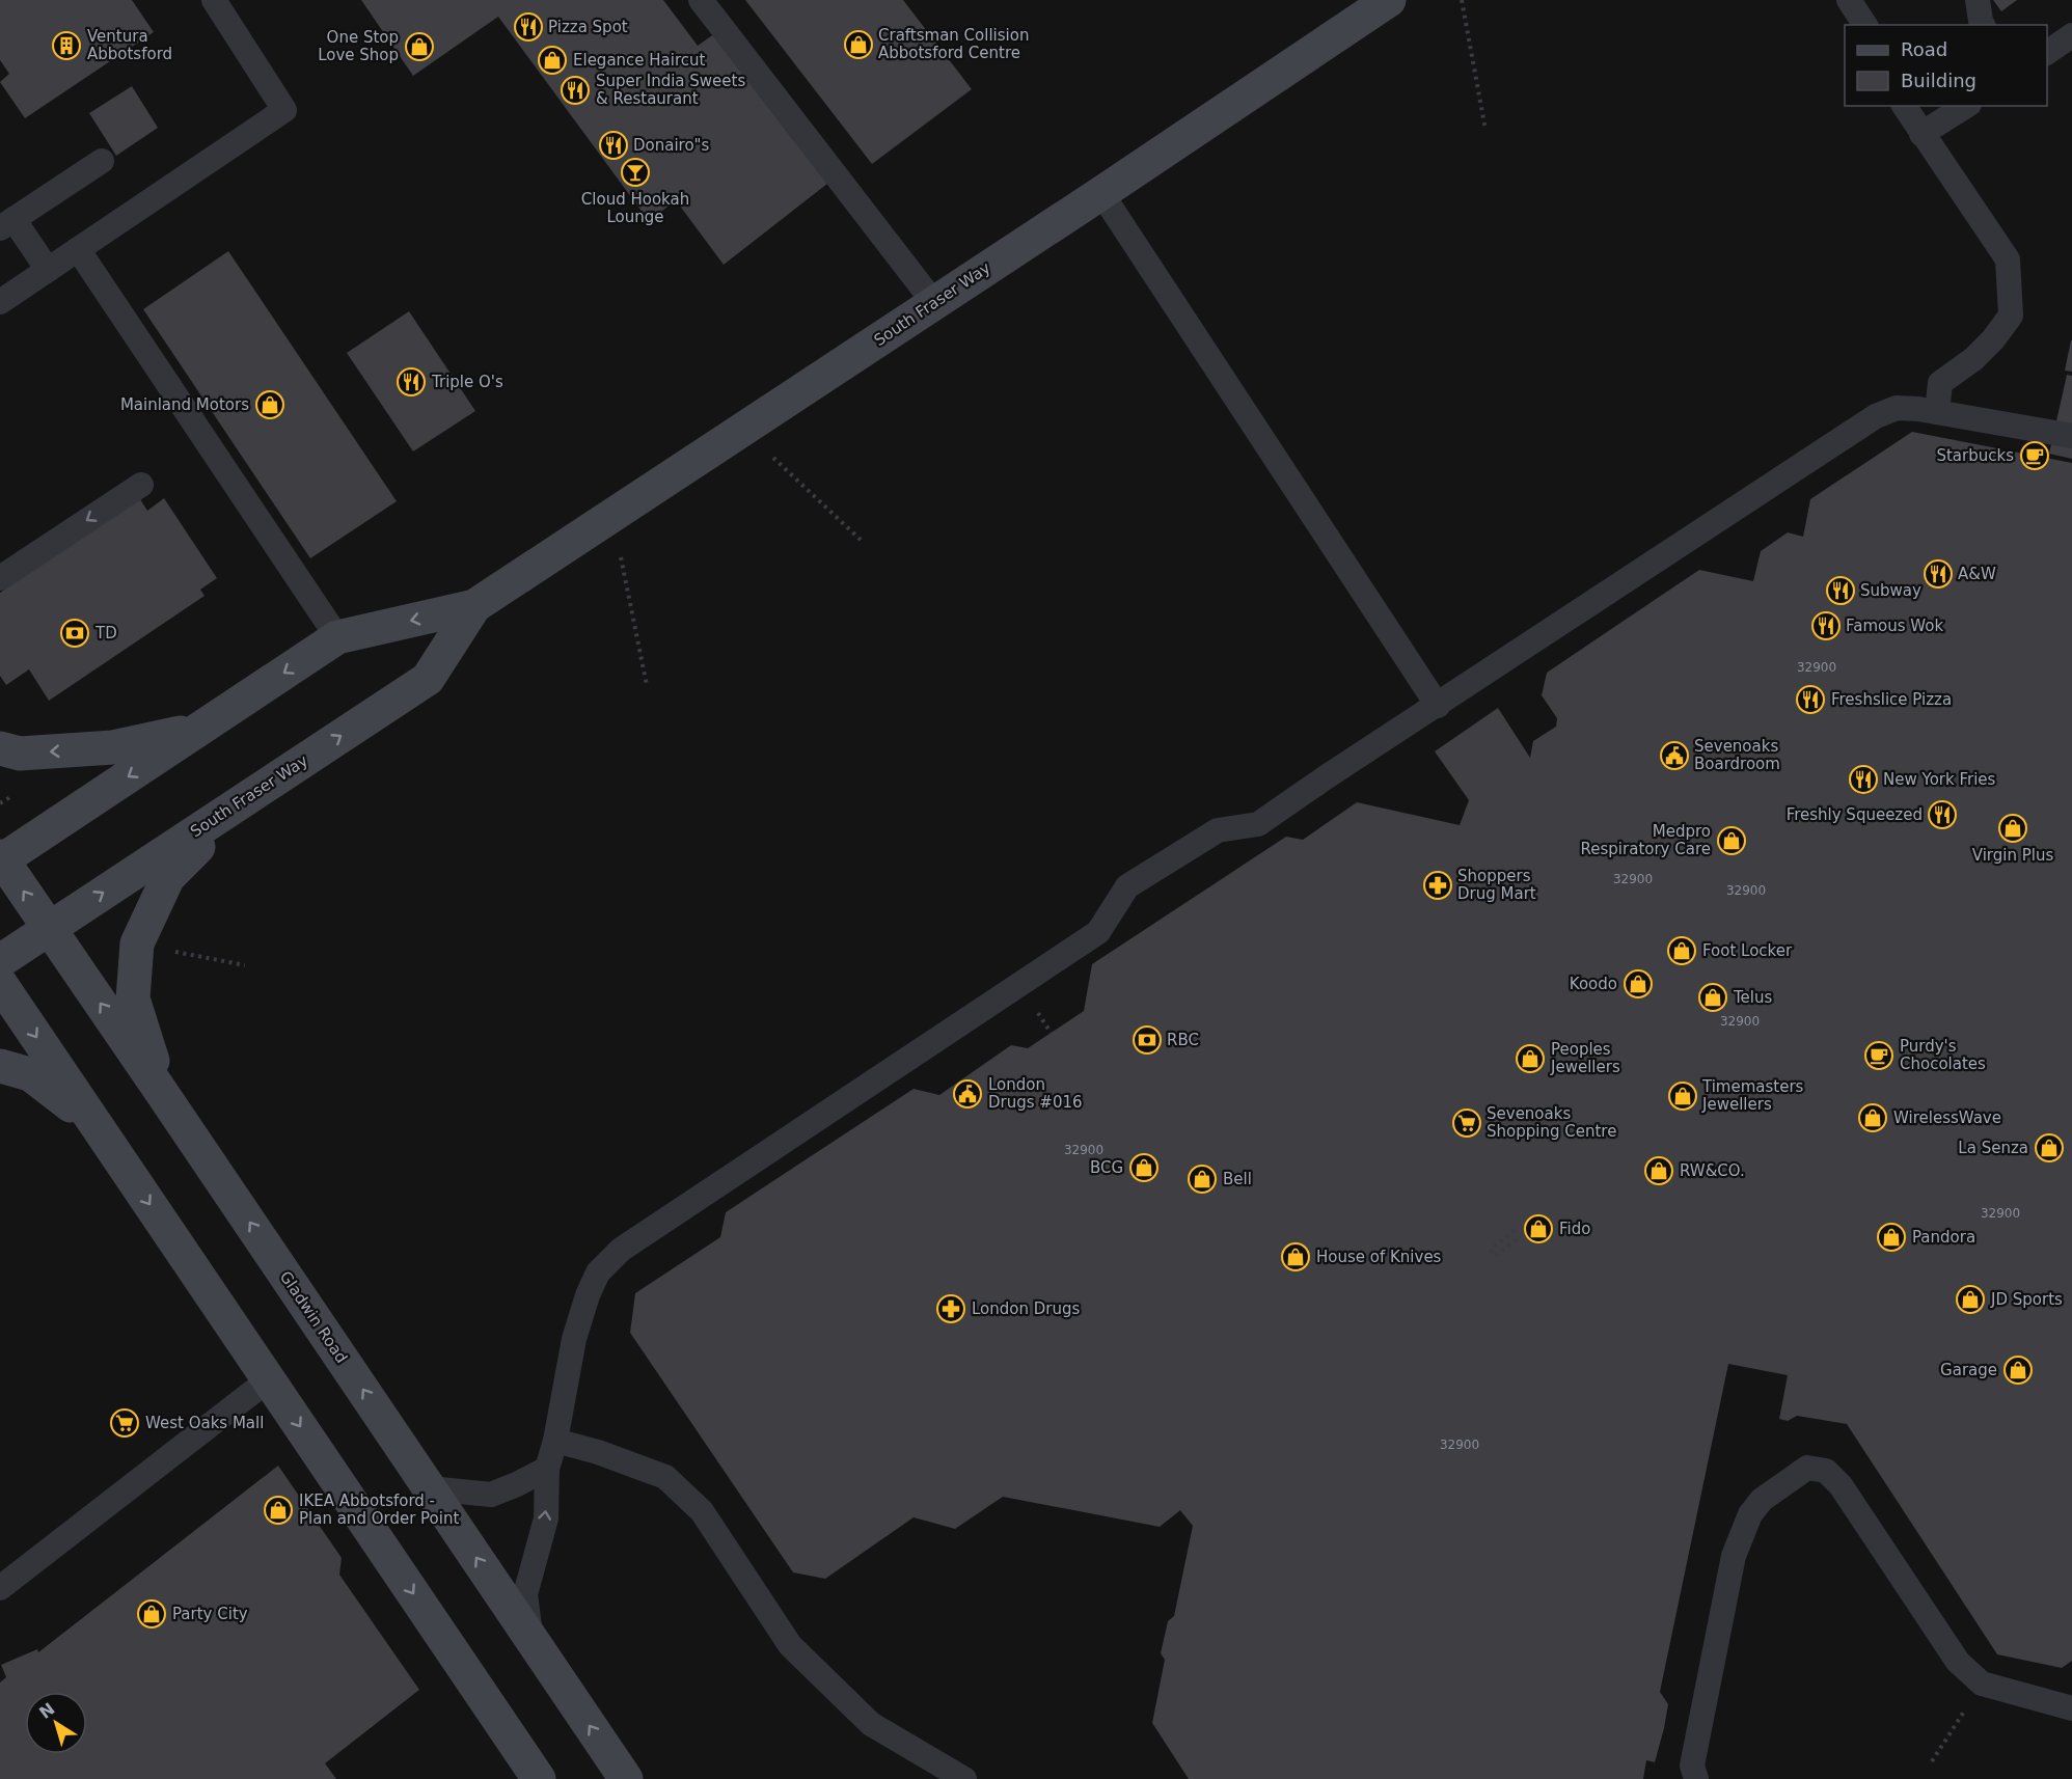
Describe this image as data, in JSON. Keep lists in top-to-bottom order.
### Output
{
  "streets": {
    "main road": ["South Fraser Way", "Gladwin Road"]
  },
  "crossings": [
    ["South Fraser Way", "Gladwin Road"]
  ],
  "places": {
    "restaurant": [
      "Pizza Spot",
      "Super India Sweets & Restaurant",
      "Donairo\"s",
      "Triple O's",
      "A&W",
      "Subway",
      "Famous Wok",
      "Freshslice Pizza",
      "New York Fries",
      "Freshly Squeezed"
    ],
    "shop": [
      "Craftsman Collision Abbotsford Centre",
      "One Stop Love Shop",
      "Elegance Haircut",
      "Mainland Motors",
      "Virgin Plus",
      "Medpro Respiratory Care",
      "Foot Locker",
      "Koodo",
      "Telus",
      "Peoples Jewellers",
      "Timemasters Jewellers",
      "WirelessWave",
      "La Senza",
      "BCG",
      "RW&CO.",
      "Bell",
      "Fido",
      "Pandora",
      "House of Knives",
      "JD Sports",
      "Garage",
      "IKEA Abbotsford - Plan and Order Point",
      "Party City"
    ],
    "building": ["Ventura Abbotsford"],
    "bar": ["Cloud Hookah Lounge"],
    "cafe": ["Starbucks", "Purdy's Chocolates"],
    "bank": ["TD", "RBC"],
    "public building": ["Sevenoaks Boardroom", "London Drugs #016"],
    "pharmacy": ["Shoppers Drug Mart", "London Drugs"],
    "supermarket": ["Sevenoaks Shopping Centre", "West Oaks Mall"]
  },
  "house_numbers": [
    "32900",
    "32900",
    "32900",
    "32900",
    "32900",
    "32900",
    "32900"
  ],
  "legend": ["Road", "Building"],
  "north": "top left"
}
